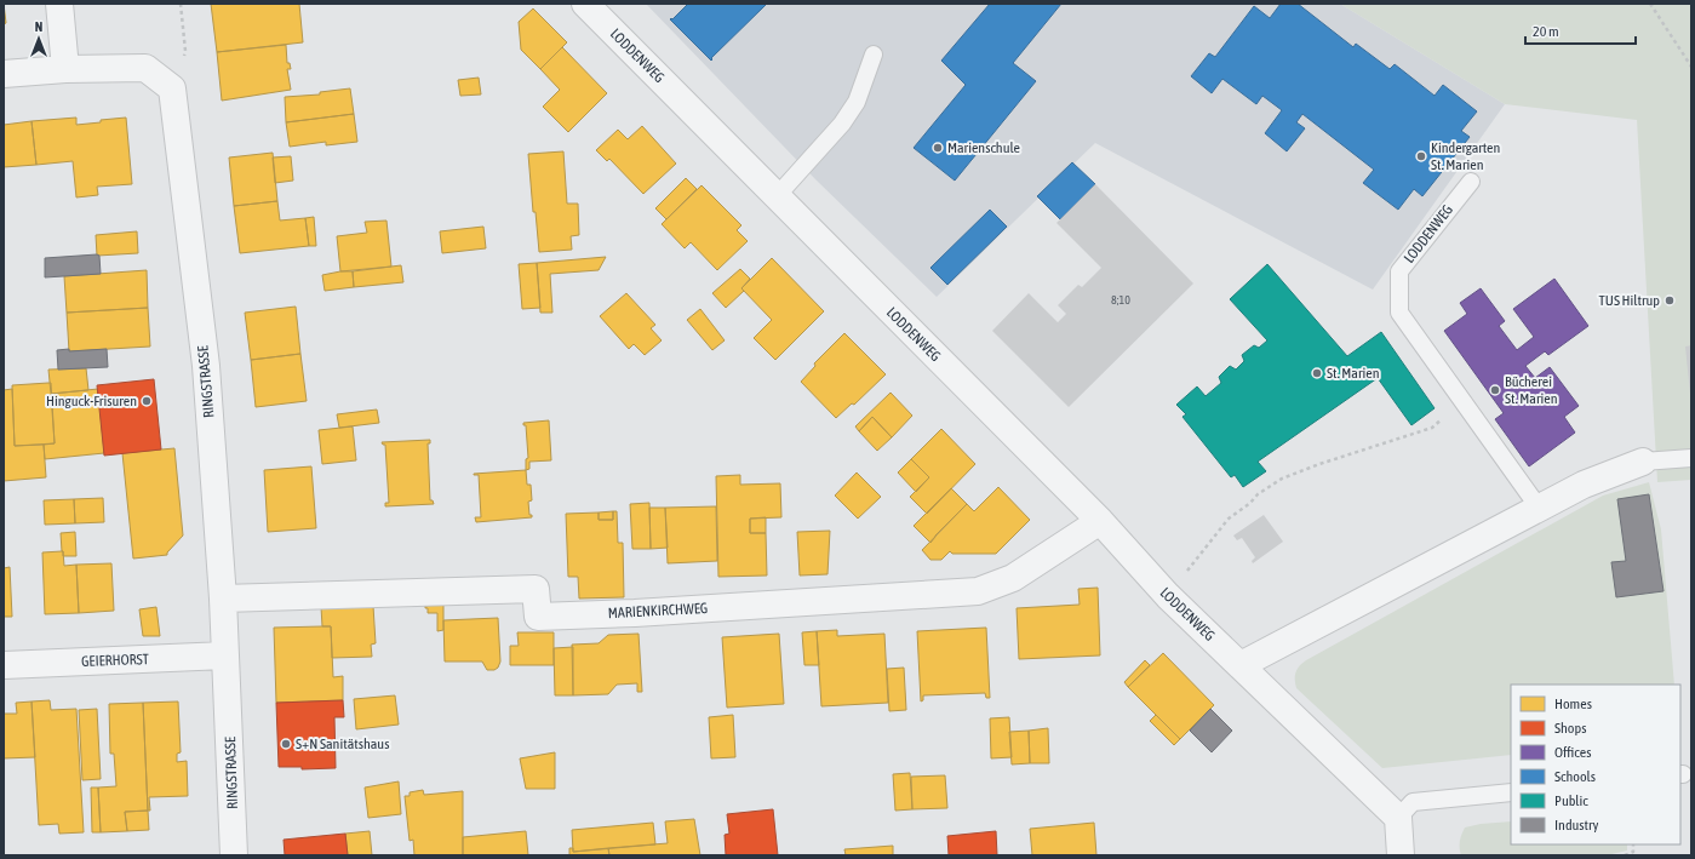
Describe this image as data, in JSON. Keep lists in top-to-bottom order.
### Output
{
  "streets": {
    "street": [
      "LODDENWEG",
      "RINGSTRASSE",
      "MARIENKIRCHWEG",
      "GEIERHORST"
    ]
  },
  "crossings": [
    ["LODDENWEG", "MARIENKIRCHWEG"],
    ["RINGSTRASSE", "MARIENKIRCHWEG"],
    ["RINGSTRASSE", "GEIERHORST"]
  ],
  "places": [
    "Marienschule",
    "Kindergarten St. Marien",
    "TUS Hiltrup",
    "St. Marien",
    "Bücherei St. Marien",
    "Hinguck-Frisuren",
    "S+N Sanitätshaus"
  ],
  "house_numbers": ["8;10"],
  "legend": [
    "Homes",
    "Shops",
    "Offices",
    "Schools",
    "Public",
    "Industry"
  ],
  "scale_bar": "20 m",
  "north": "top"
}
